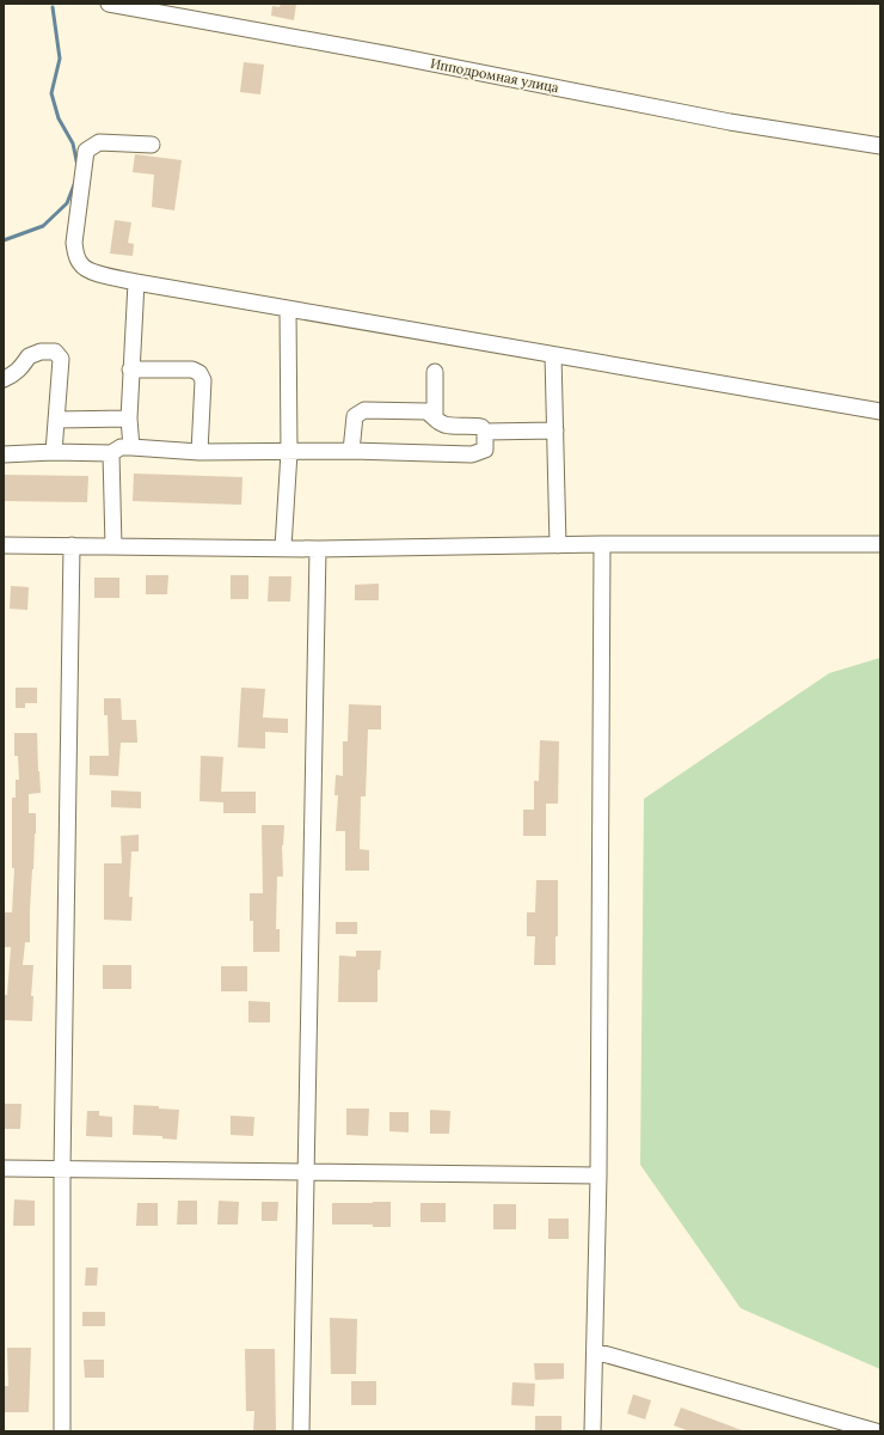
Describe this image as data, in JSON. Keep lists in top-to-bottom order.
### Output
{
  "streets": {
    "street": ["Ипподромная улица"]
  }
}
